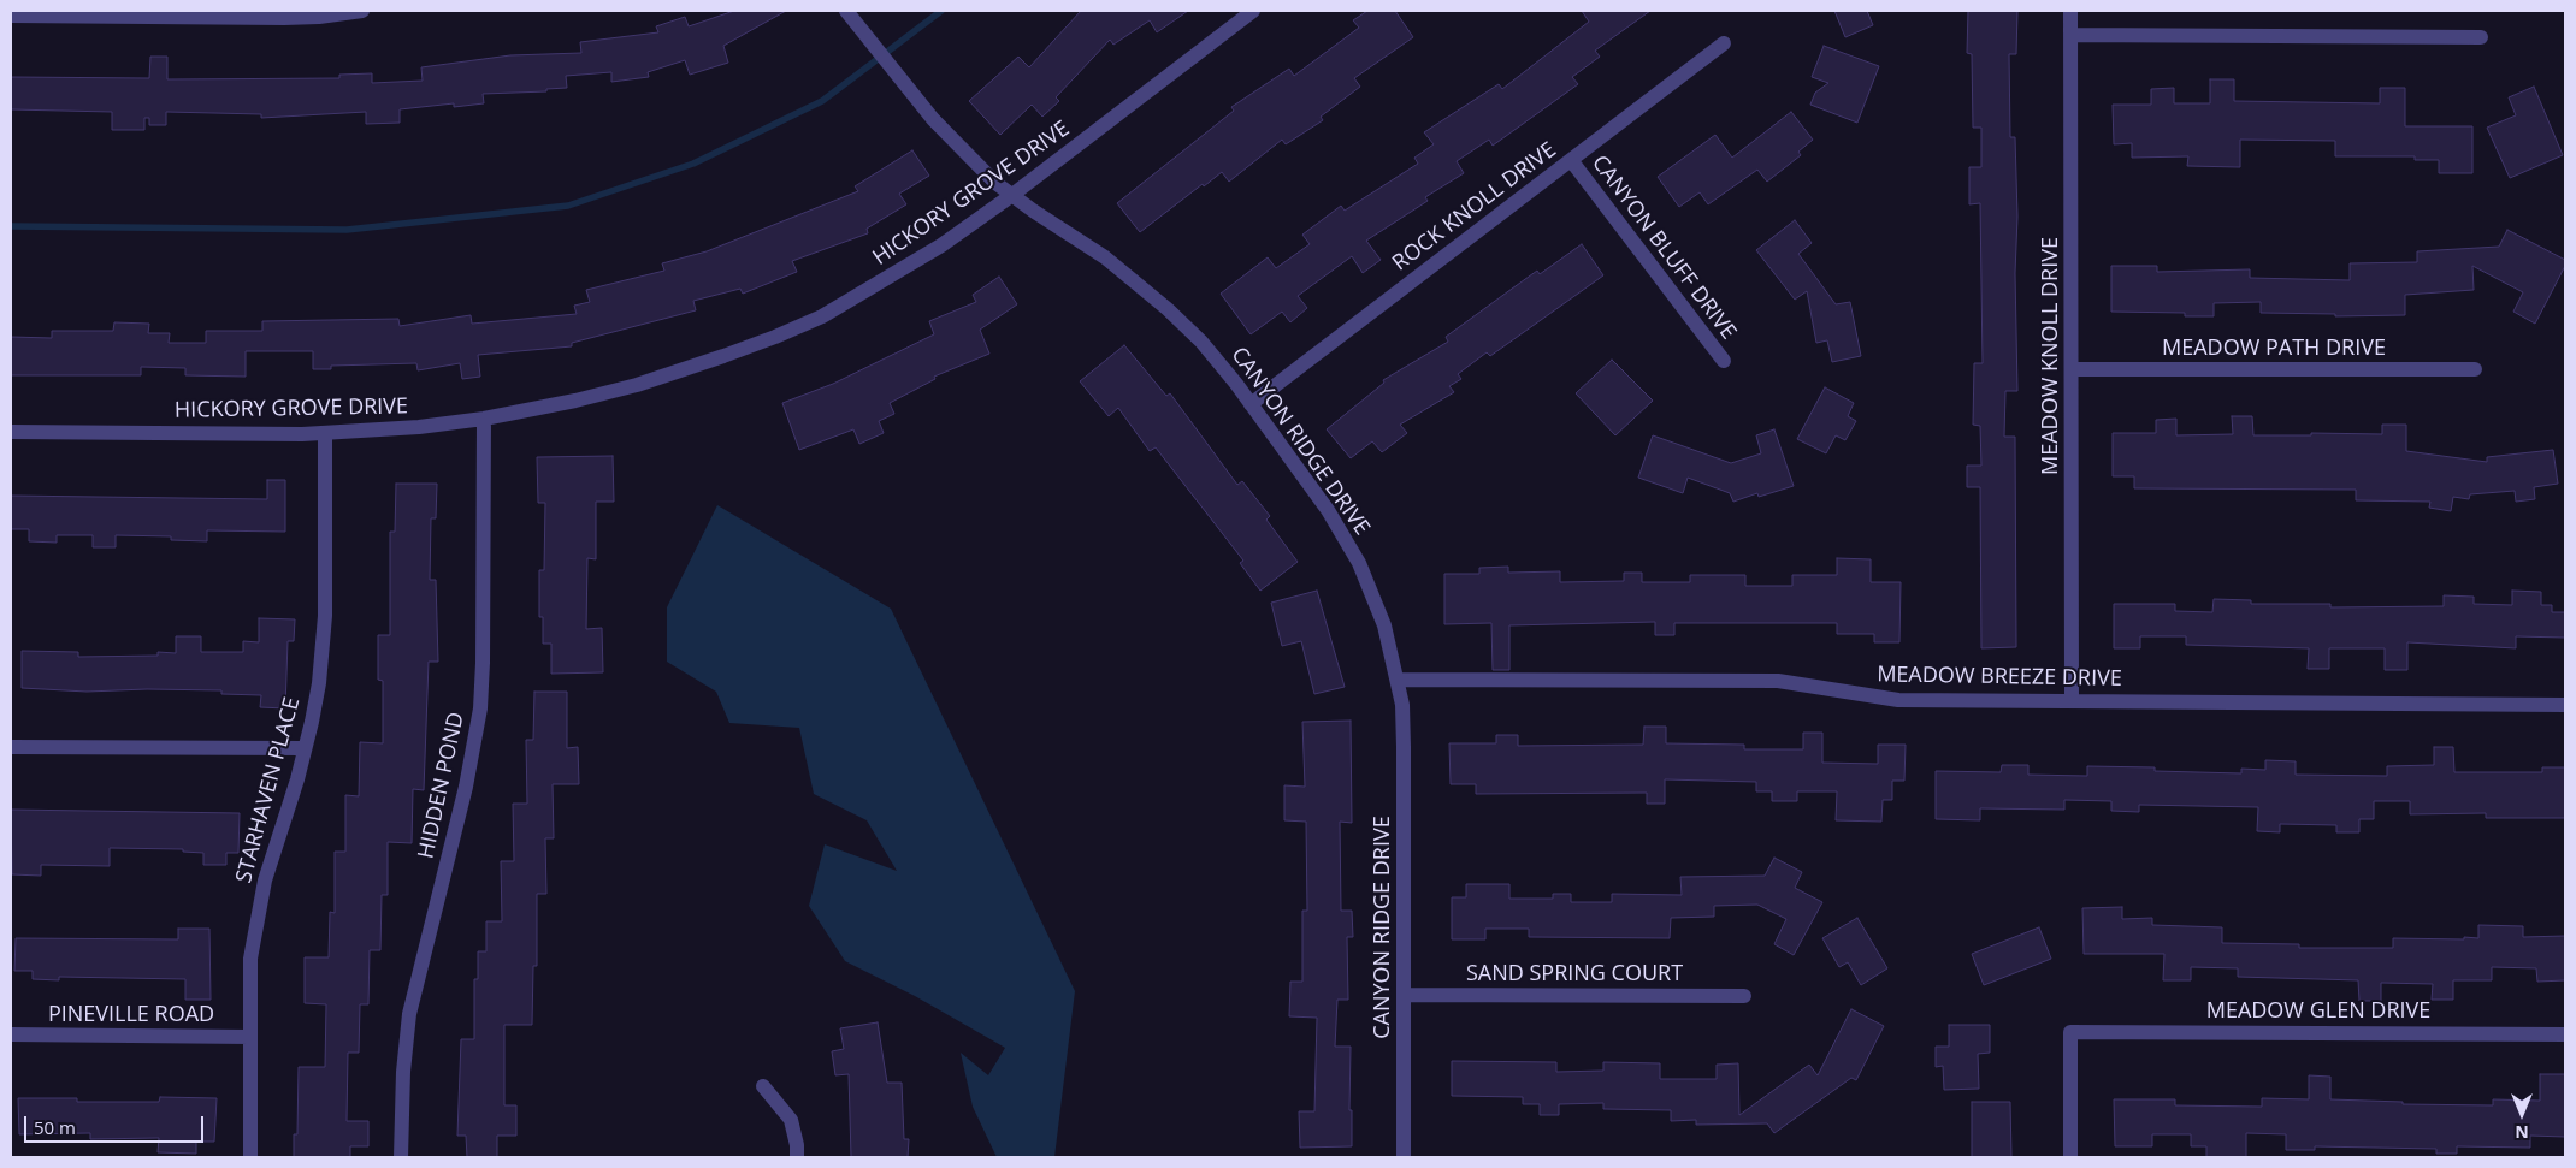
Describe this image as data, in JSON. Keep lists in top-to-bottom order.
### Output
{
  "streets": {
    "street": [
      "HICKORY GROVE DRIVE",
      "ROCK KNOLL DRIVE",
      "CANYON BLUFF DRIVE",
      "MEADOW PATH DRIVE",
      "MEADOW KNOLL DRIVE",
      "CANYON RIDGE DRIVE",
      "MEADOW BREEZE DRIVE",
      "HIDDEN POND",
      "STARHAVEN PLACE",
      "SAND SPRING COURT",
      "MEADOW GLEN DRIVE",
      "PINEVILLE ROAD"
    ]
  },
  "crossings": [
    ["HICKORY GROVE DRIVE", "CANYON RIDGE DRIVE"],
    ["HICKORY GROVE DRIVE", "HIDDEN POND"],
    ["HICKORY GROVE DRIVE", "STARHAVEN PLACE"],
    ["ROCK KNOLL DRIVE", "CANYON BLUFF DRIVE"],
    ["ROCK KNOLL DRIVE", "CANYON RIDGE DRIVE"],
    ["MEADOW PATH DRIVE", "MEADOW KNOLL DRIVE"],
    ["MEADOW KNOLL DRIVE", "MEADOW BREEZE DRIVE"],
    ["CANYON RIDGE DRIVE", "MEADOW BREEZE DRIVE"],
    ["CANYON RIDGE DRIVE", "SAND SPRING COURT"],
    ["STARHAVEN PLACE", "PINEVILLE ROAD"]
  ],
  "scale_bar": "50 m",
  "north": "bottom"
}
